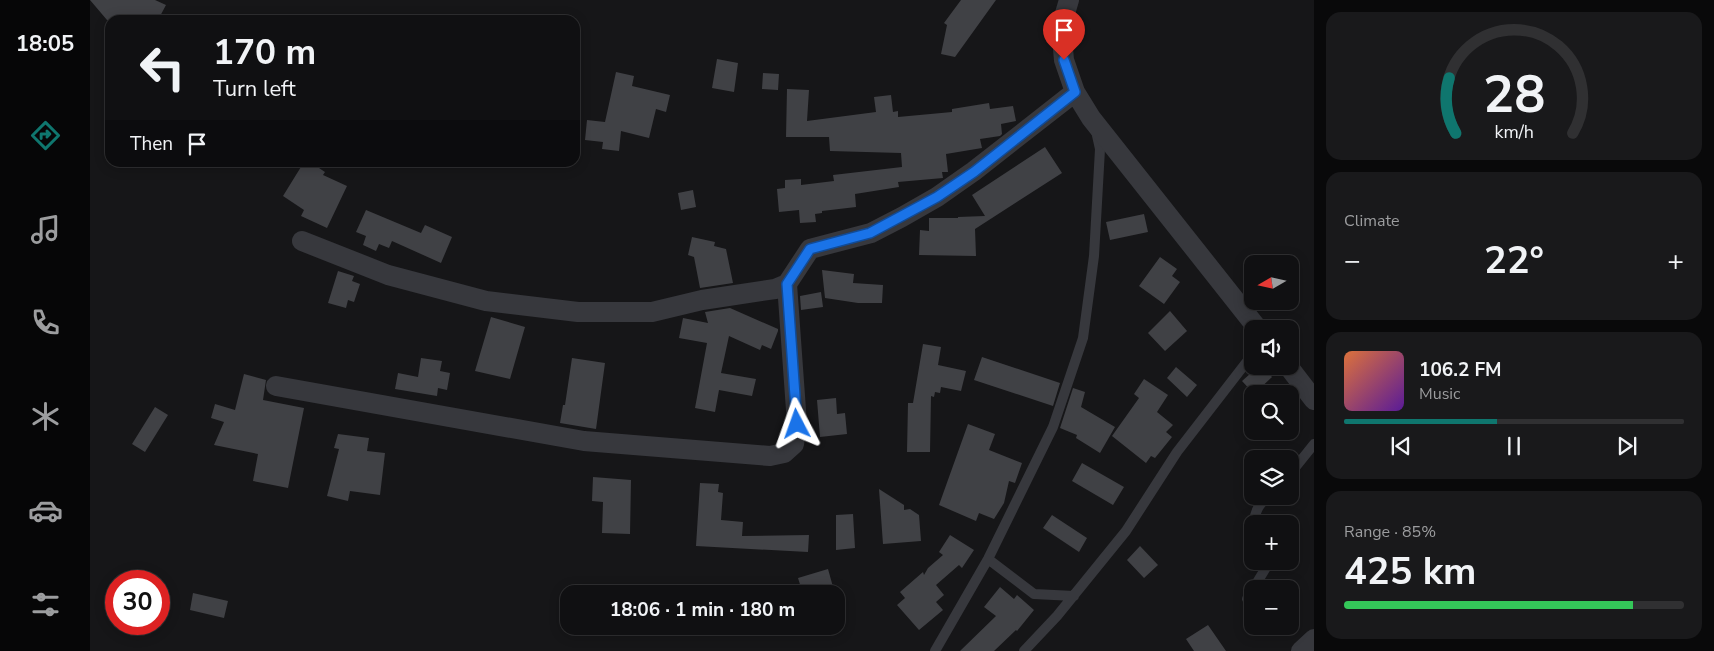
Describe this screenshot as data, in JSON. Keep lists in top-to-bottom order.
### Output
{
  "north": "left",
  "page": {
    "tabs": "18:05",
    "turn": ["170 m", "Turn left"],
    "then": "Then",
    "tile": [
      "Climate",
      ["Range · 85%", "425 km"]
    ],
    "heat": ["−", "22°", "+"],
    "map_buttons": ["+", "−"],
    "song": ["106.2 FM", "Music"],
    "limit": "30",
    "trip": "18:06 · 1 min · 180 m",
    "gauge": ["28", "km/h"]
  }
}
